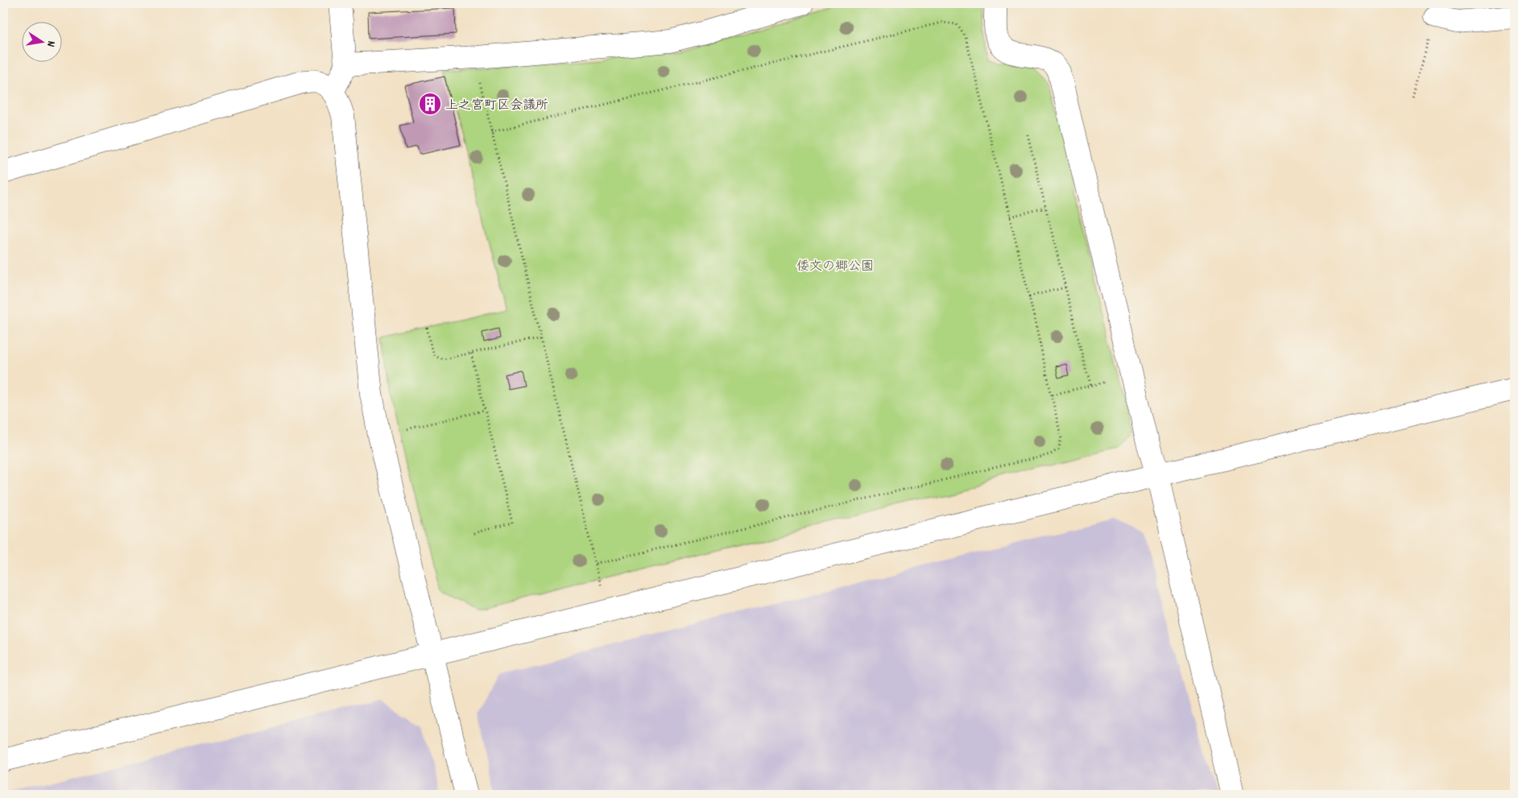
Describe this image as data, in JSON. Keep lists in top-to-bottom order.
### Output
{
  "parks": ["倭文の郷公園"],
  "places": {
    "building": ["上之宮町区会議所"]
  },
  "north": "right"
}
